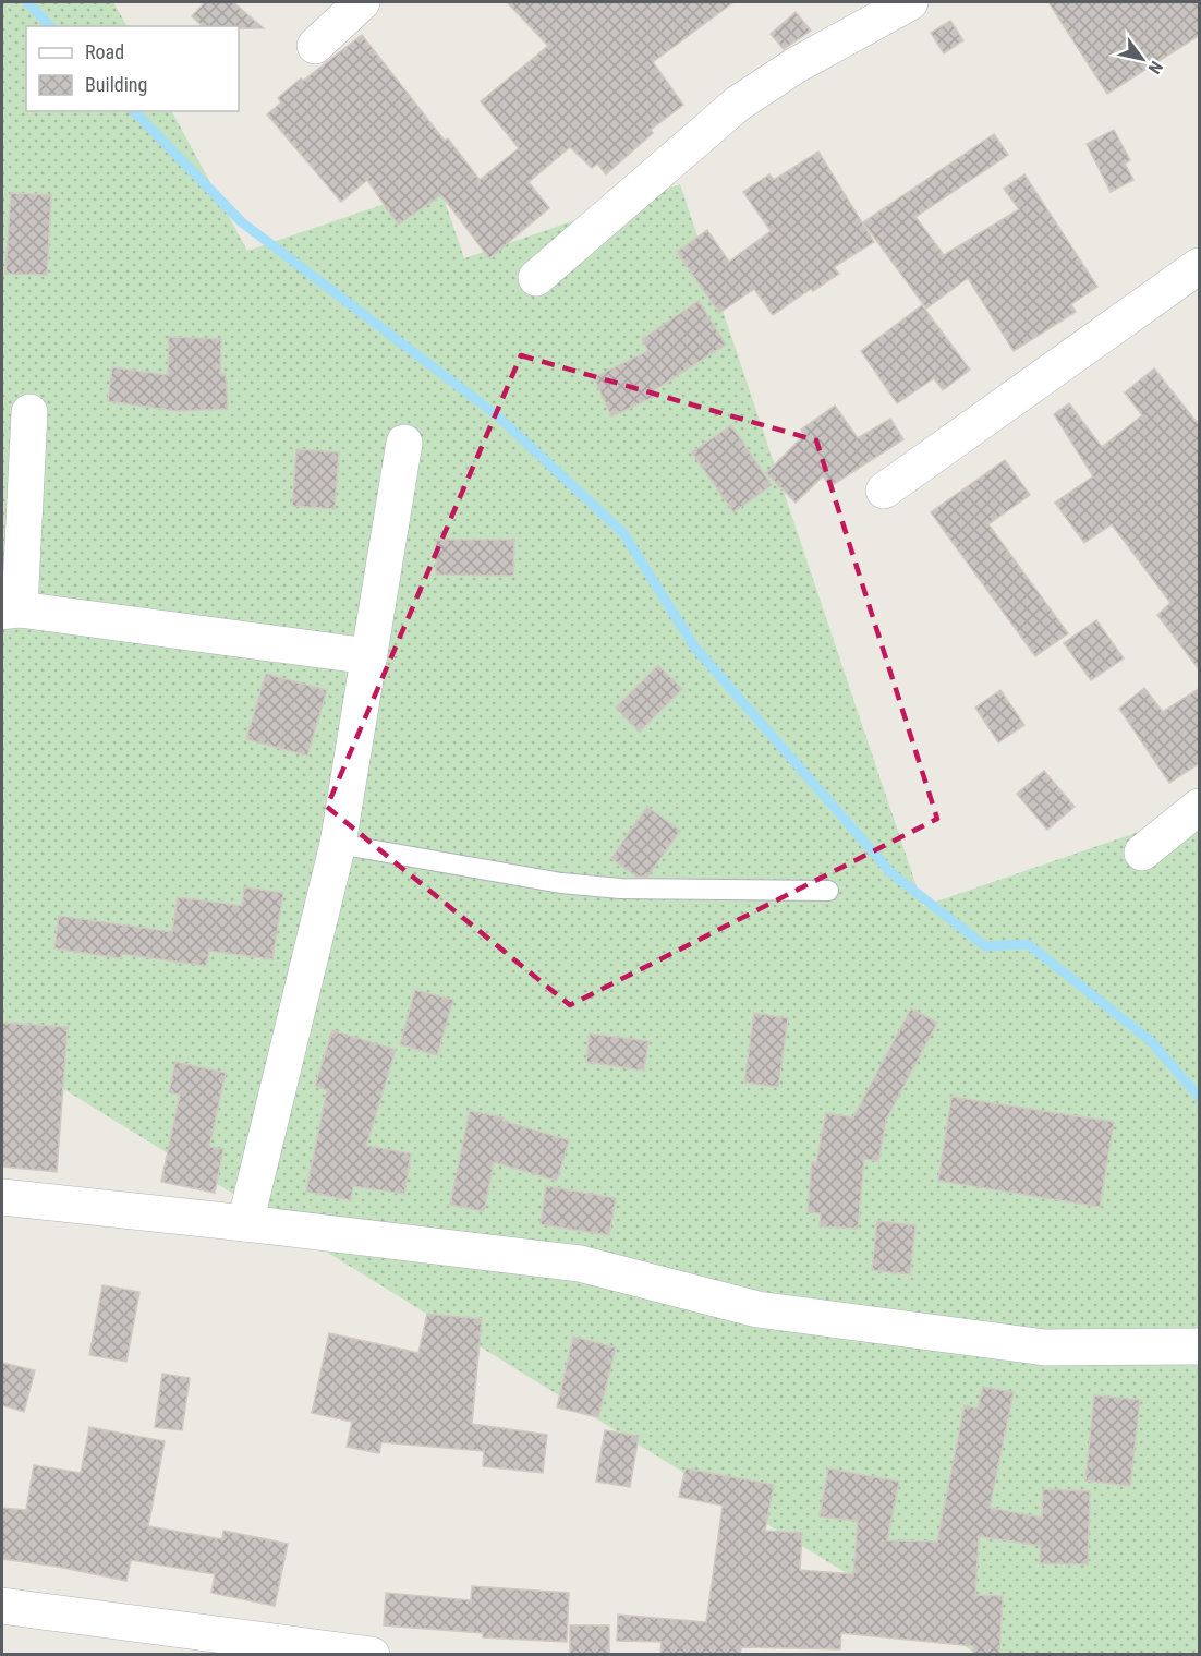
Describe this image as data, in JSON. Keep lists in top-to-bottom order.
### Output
{
  "legend": ["Road", "Building"],
  "north": "bottom right"
}
